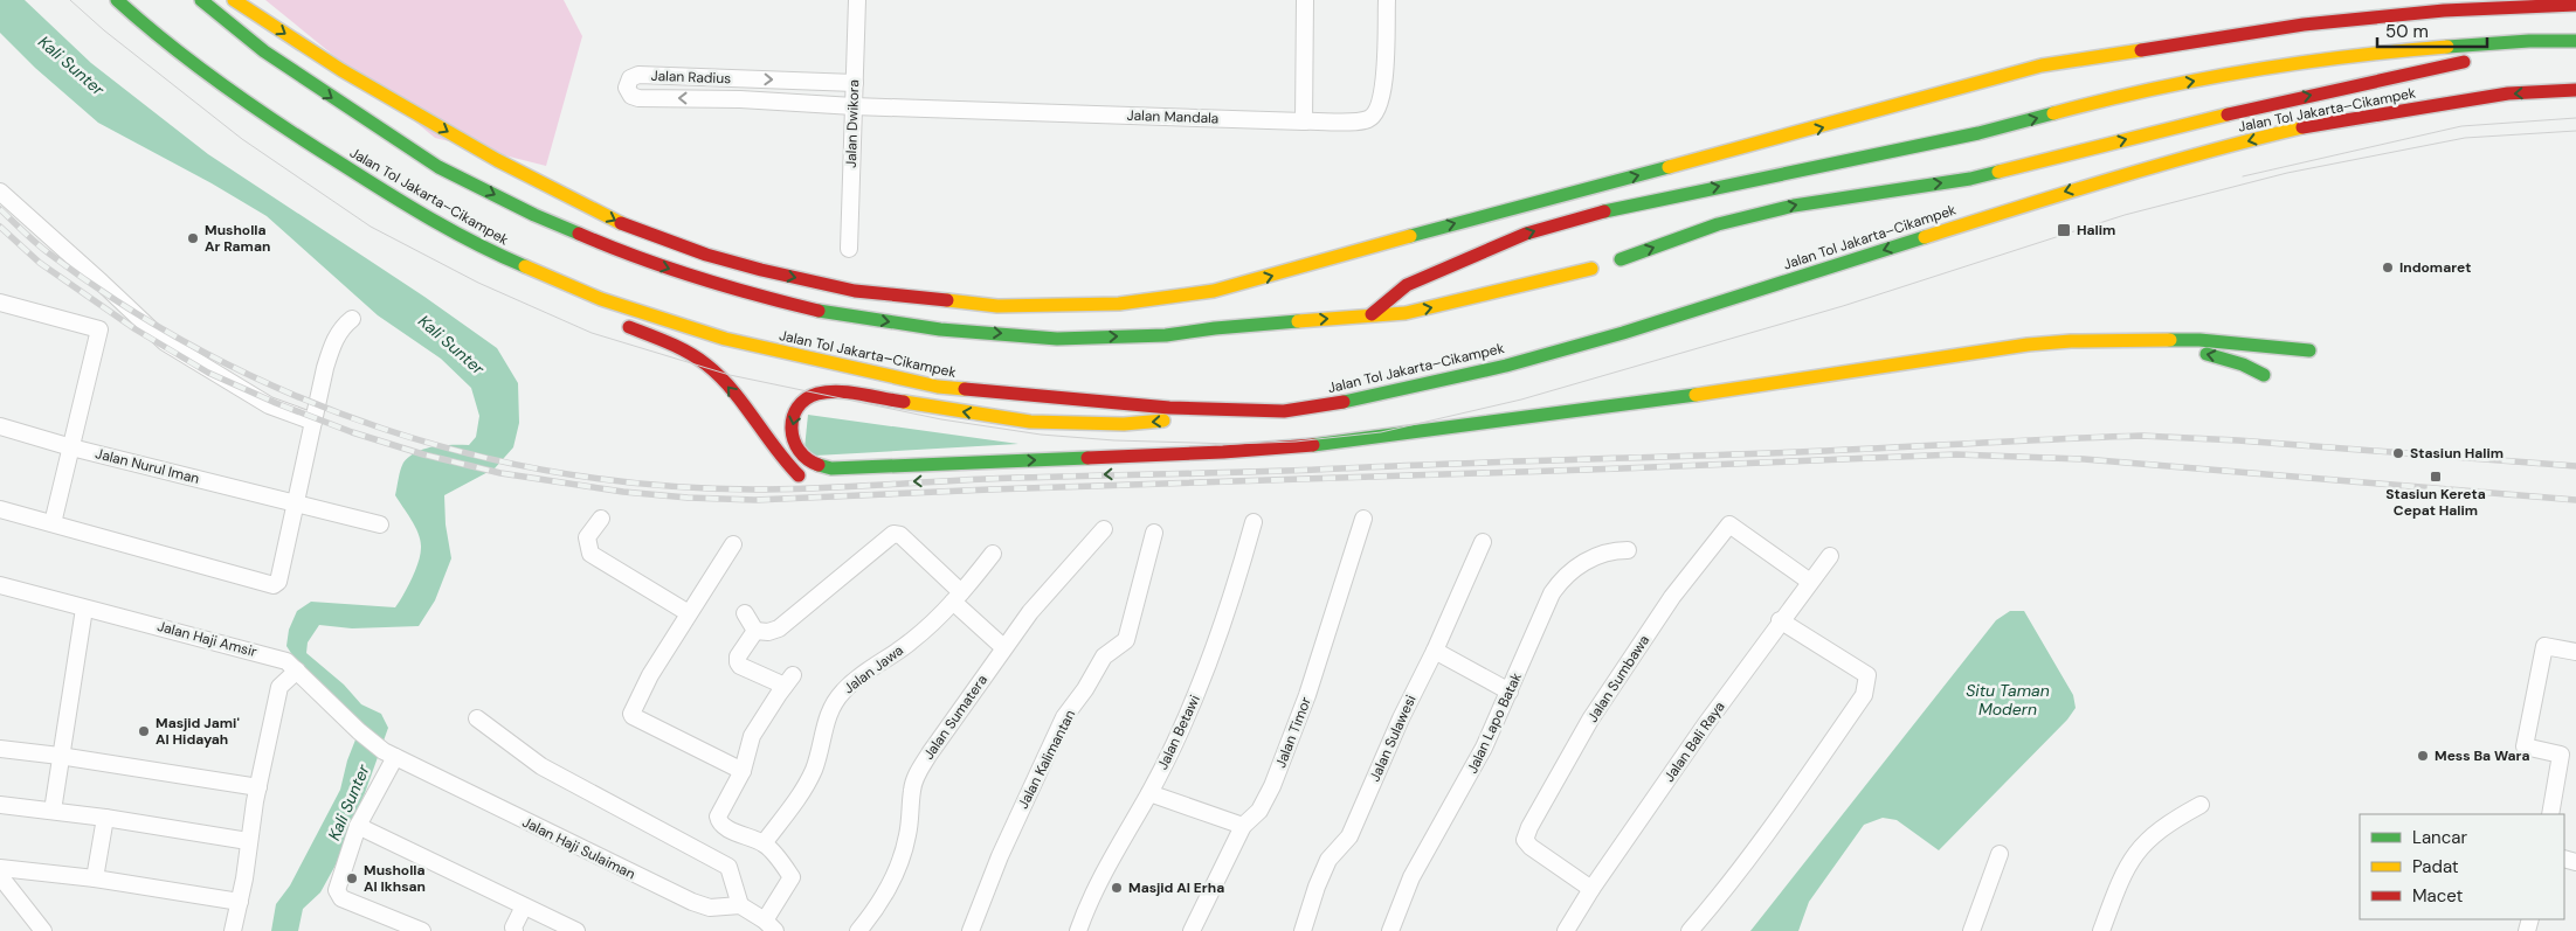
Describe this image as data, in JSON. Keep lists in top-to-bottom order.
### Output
{
  "streets": {
    "highway": ["Jalan Tol Jakarta–Cikampek"],
    "street": [
      "Jalan Radius",
      "Jalan Mandala",
      "Jalan Dwikora",
      "Jalan Nurul Iman",
      "Jalan Haji Amsir",
      "Jalan Jawa",
      "Jalan Sumbawa",
      "Jalan Sumatera",
      "Jalan Lapo Batak",
      "Jalan Betawi",
      "Jalan Timor",
      "Jalan Sulawesi",
      "Jalan Bali Raya",
      "Jalan Kalimantan",
      "Jalan Haji Sulaiman"
    ]
  },
  "crossings": [
    ["Jalan Radius", "Jalan Mandala"],
    ["Jalan Radius", "Jalan Dwikora"],
    ["Jalan Mandala", "Jalan Dwikora"],
    ["Jalan Haji Amsir", "Jalan Haji Sulaiman"],
    ["Jalan Sumbawa", "Jalan Bali Raya"]
  ],
  "water": ["Kali Sunter", "Situ Taman Modern"],
  "places": {
    "transit": ["Halim", "Stasiun Kereta Cepat Halim"],
    "other": [
      "Musholla Ar Raman",
      "Indomaret",
      "Stasiun Halim",
      "Masjid Jami' Al Hidayah",
      "Mess Ba Wara",
      "Musholla Al Ikhsan",
      "Masjid Al Erha"
    ]
  },
  "legend": ["Lancar", "Padat", "Macet"],
  "scale_bar": "50 m"
}
